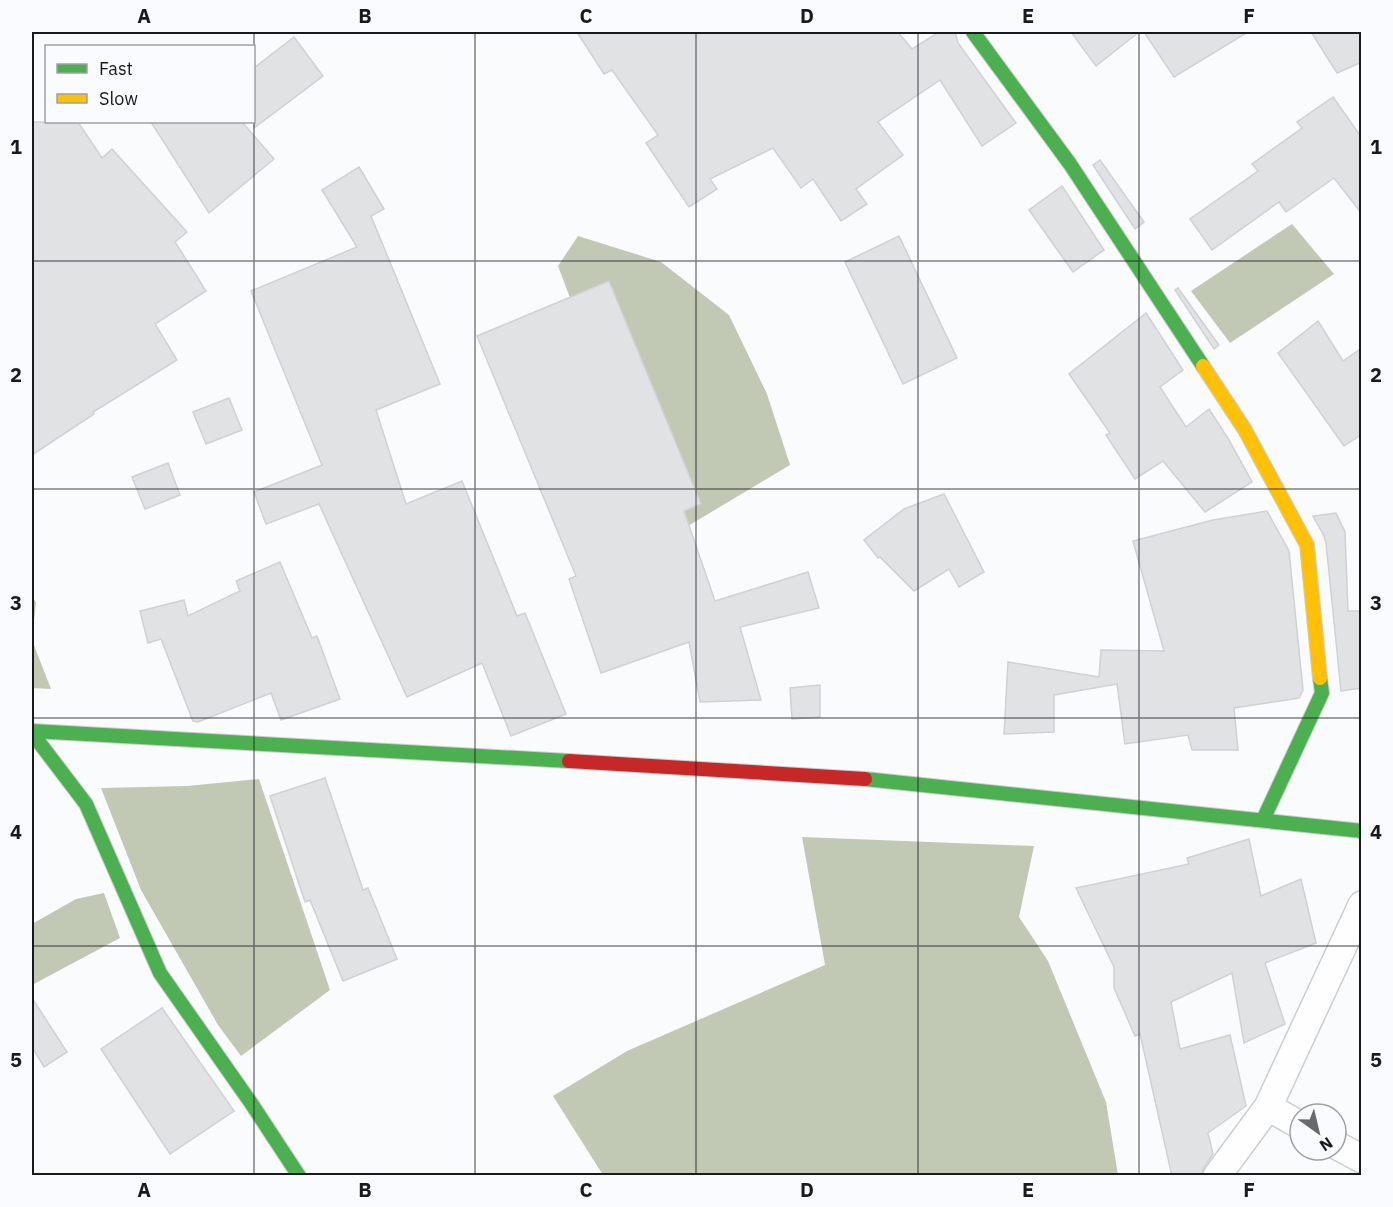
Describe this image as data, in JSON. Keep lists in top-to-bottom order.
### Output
{
  "legend": ["Fast", "Slow"],
  "north": "bottom right",
  "grid": {
    "columns": [
      "A",
      "B",
      "C",
      "D",
      "E",
      "F"
    ],
    "rows": [
      "1",
      "2",
      "3",
      "4",
      "5"
    ]
  }
}
